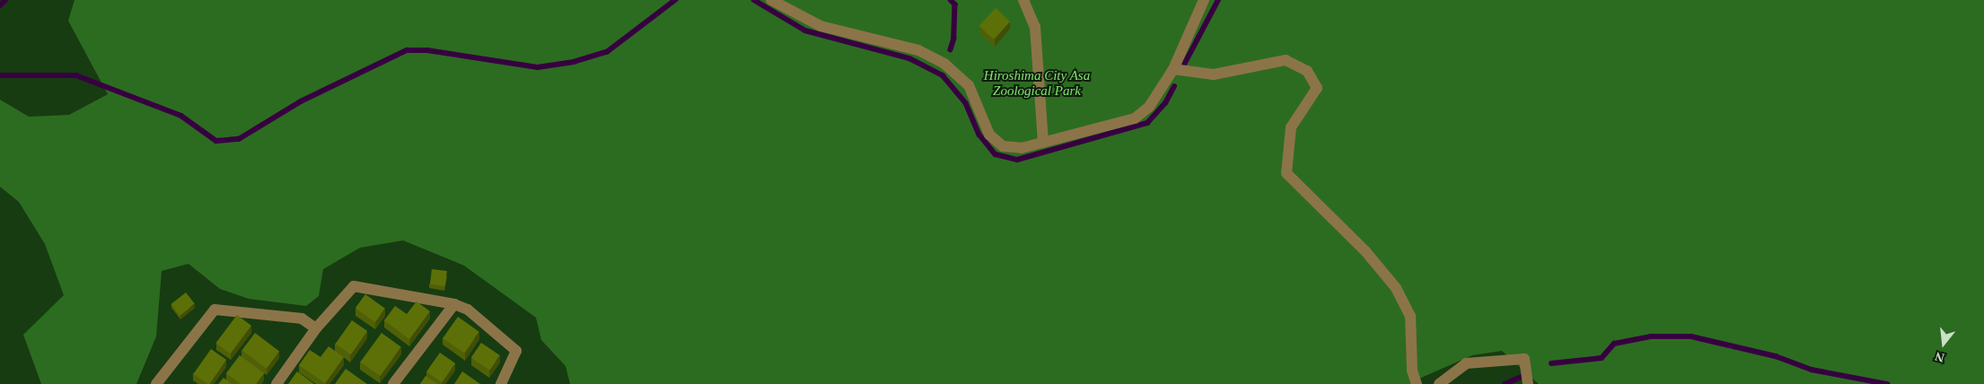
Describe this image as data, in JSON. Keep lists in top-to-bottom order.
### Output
{
  "parks": ["Hiroshima City Asa Zoological Park"],
  "north": "bottom"
}
